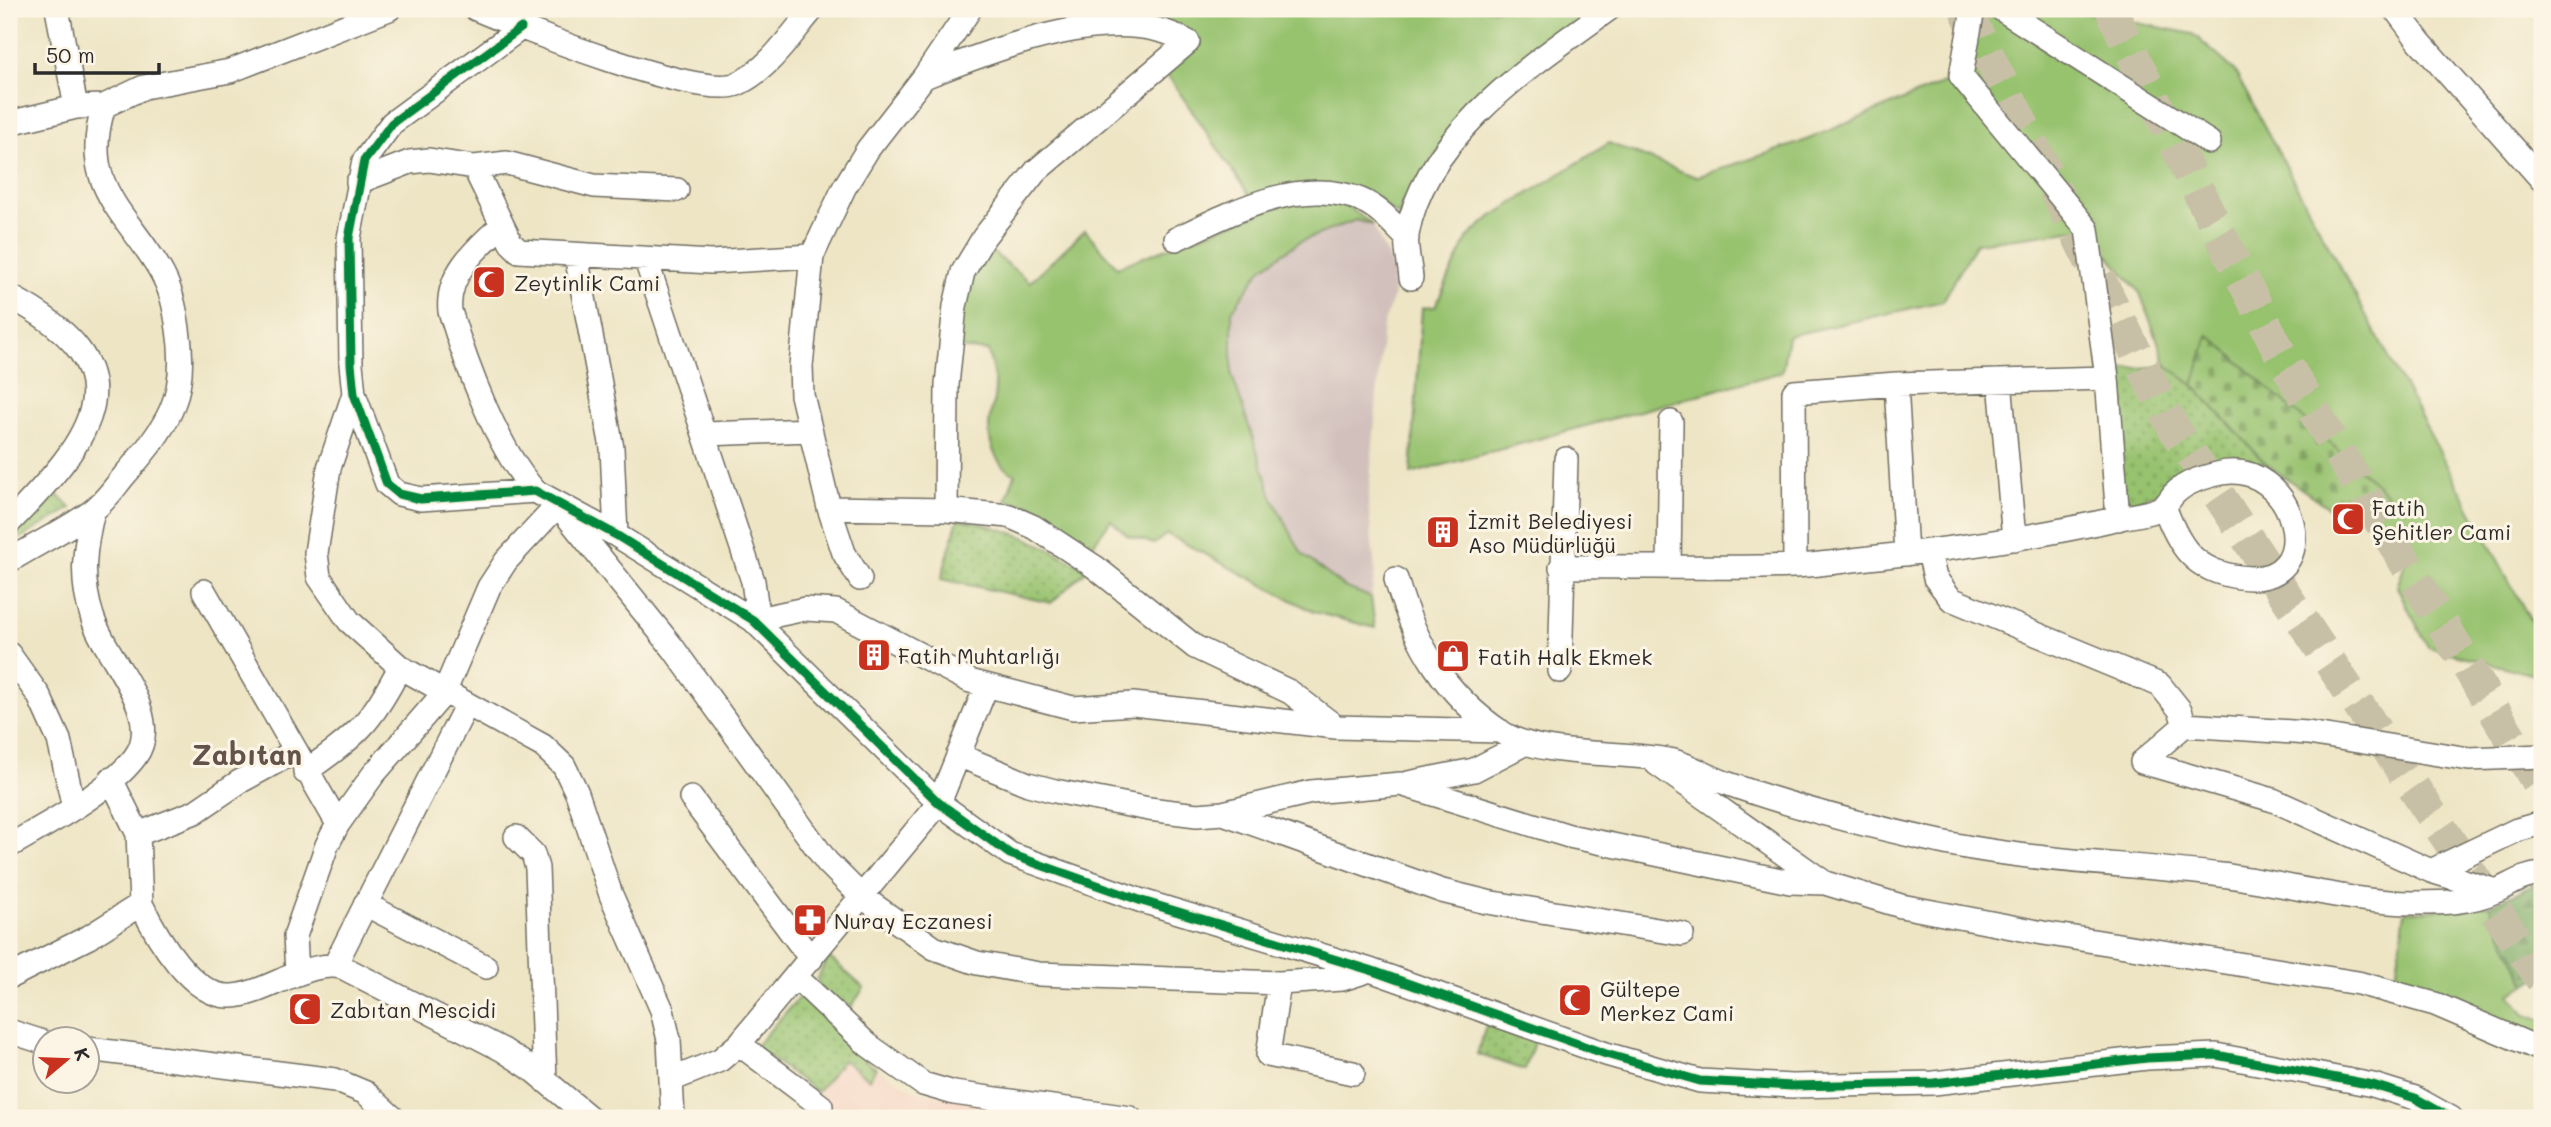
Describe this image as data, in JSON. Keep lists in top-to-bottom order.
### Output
{
  "districts": ["Zabıtan"],
  "places": {
    "mosque": [
      "Zeytinlik Cami",
      "Fatih Şehitler Cami",
      "Gültepe Merkez Cami",
      "Zabıtan Mescidi"
    ],
    "building": ["İzmit Belediyesi Aso Müdürlüğü", "Fatih Muhtarlığı"],
    "shop": ["Fatih Halk Ekmek"],
    "pharmacy": ["Nuray Eczanesi"]
  },
  "scale_bar": "50 m",
  "north": "right"
}
